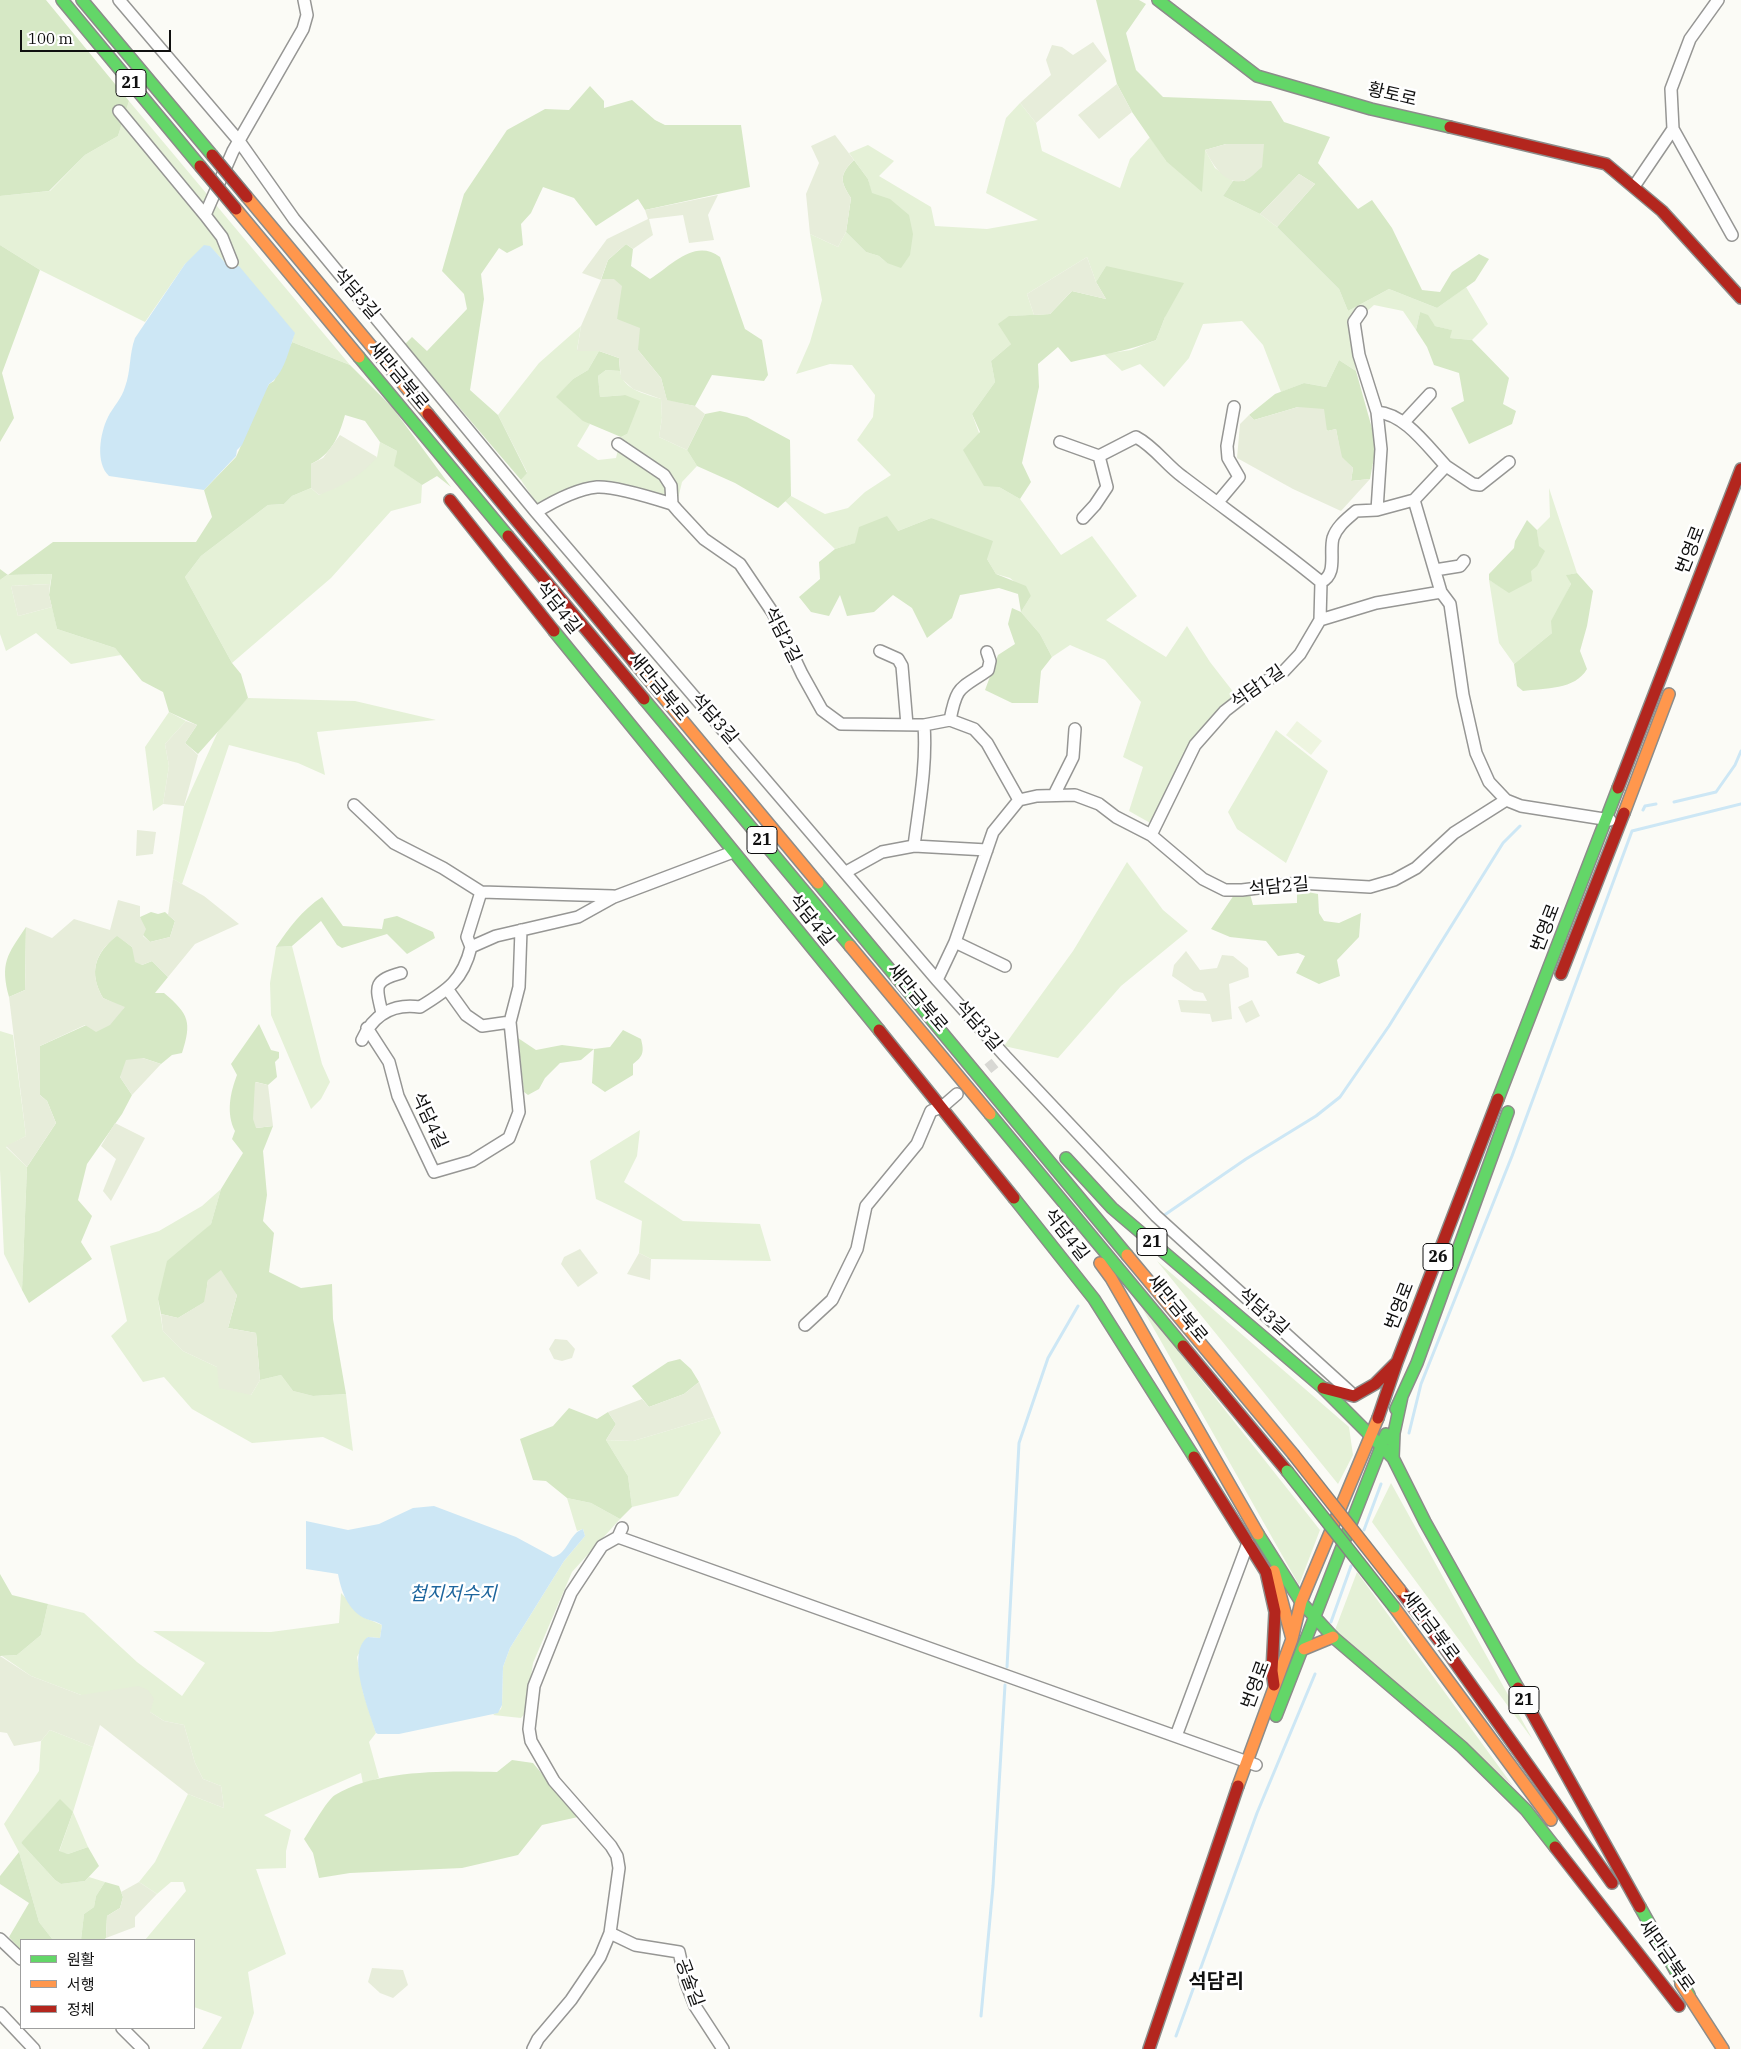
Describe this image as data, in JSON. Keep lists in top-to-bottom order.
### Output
{
  "streets": {
    "main road": [
      "21",
      "황토로",
      "새만금북로",
      "번영로",
      "석담4길",
      "26"
    ],
    "street": [
      "석담3길",
      "석담2길",
      "석담1길",
      "공술길"
    ]
  },
  "crossings": [
    ["21", "석담3길"],
    ["21", "새만금북로"],
    ["21", "번영로"],
    ["번영로", "석담4길"],
    ["석담2길", "석담1길"]
  ],
  "districts": ["석담리"],
  "water": ["첩지저수지"],
  "legend": ["원활", "서행", "정체"],
  "scale_bar": "100 m"
}
